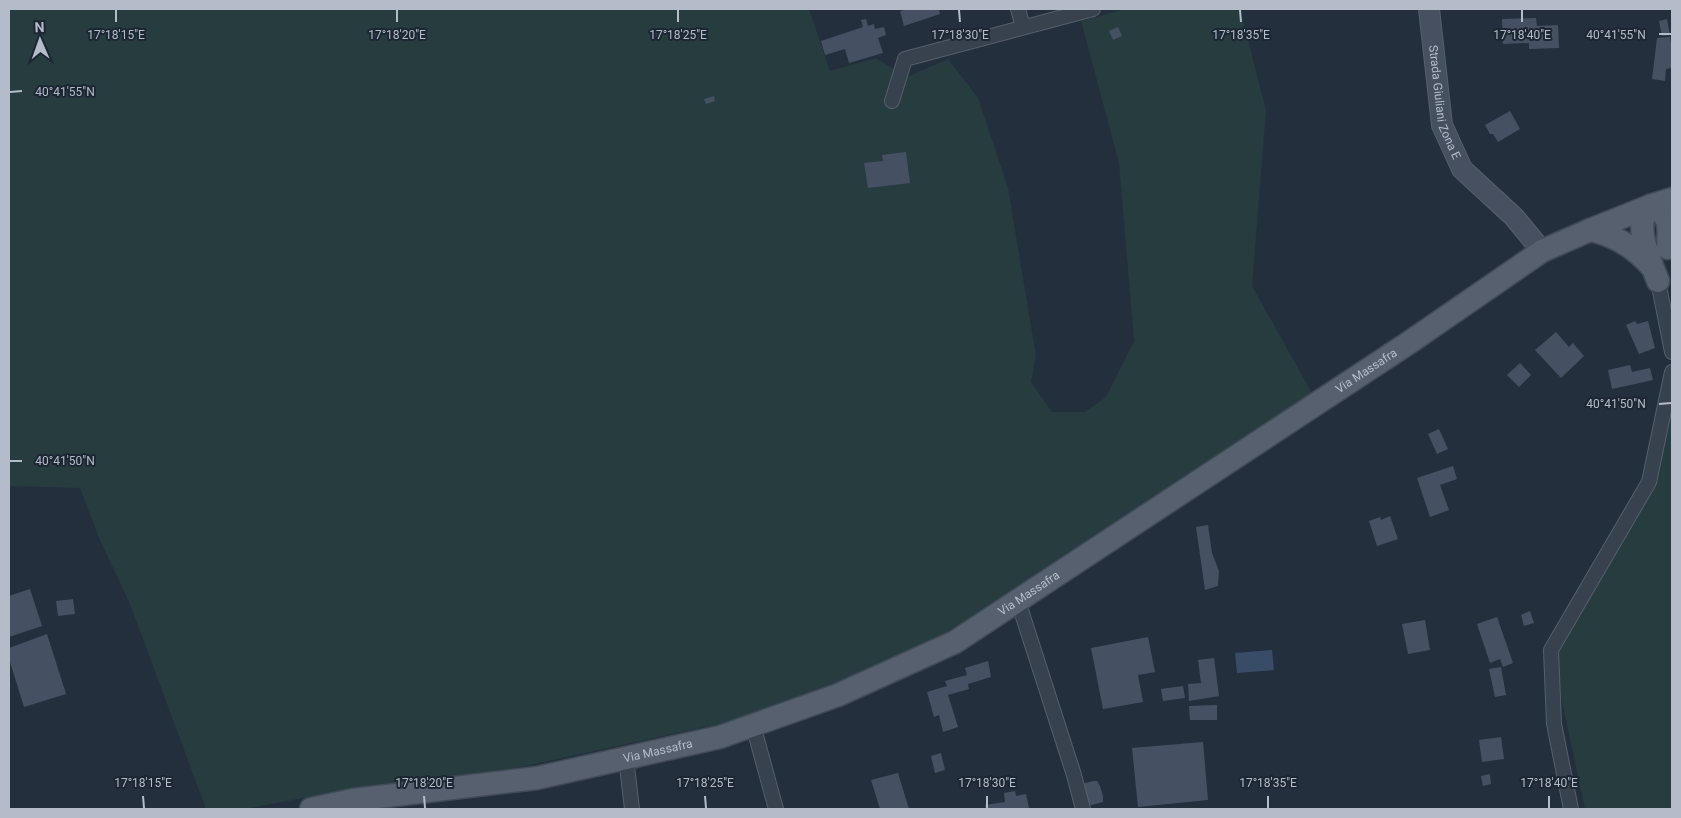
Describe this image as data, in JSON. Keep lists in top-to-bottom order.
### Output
{
  "streets": {
    "main road": ["Via Massafra"],
    "street": ["Strada Giuliani Zona E"]
  },
  "crossings": [
    ["Strada Giuliani Zona E", "Via Massafra"]
  ],
  "north": "top",
  "coordinates": [
    "40°41'55\"N",
    "17°18'15\"E",
    "17°18'20\"E",
    "17°18'25\"E",
    "17°18'30\"E",
    "17°18'35\"E",
    "17°18'40\"E",
    "40°41'50\"N"
  ]
}
